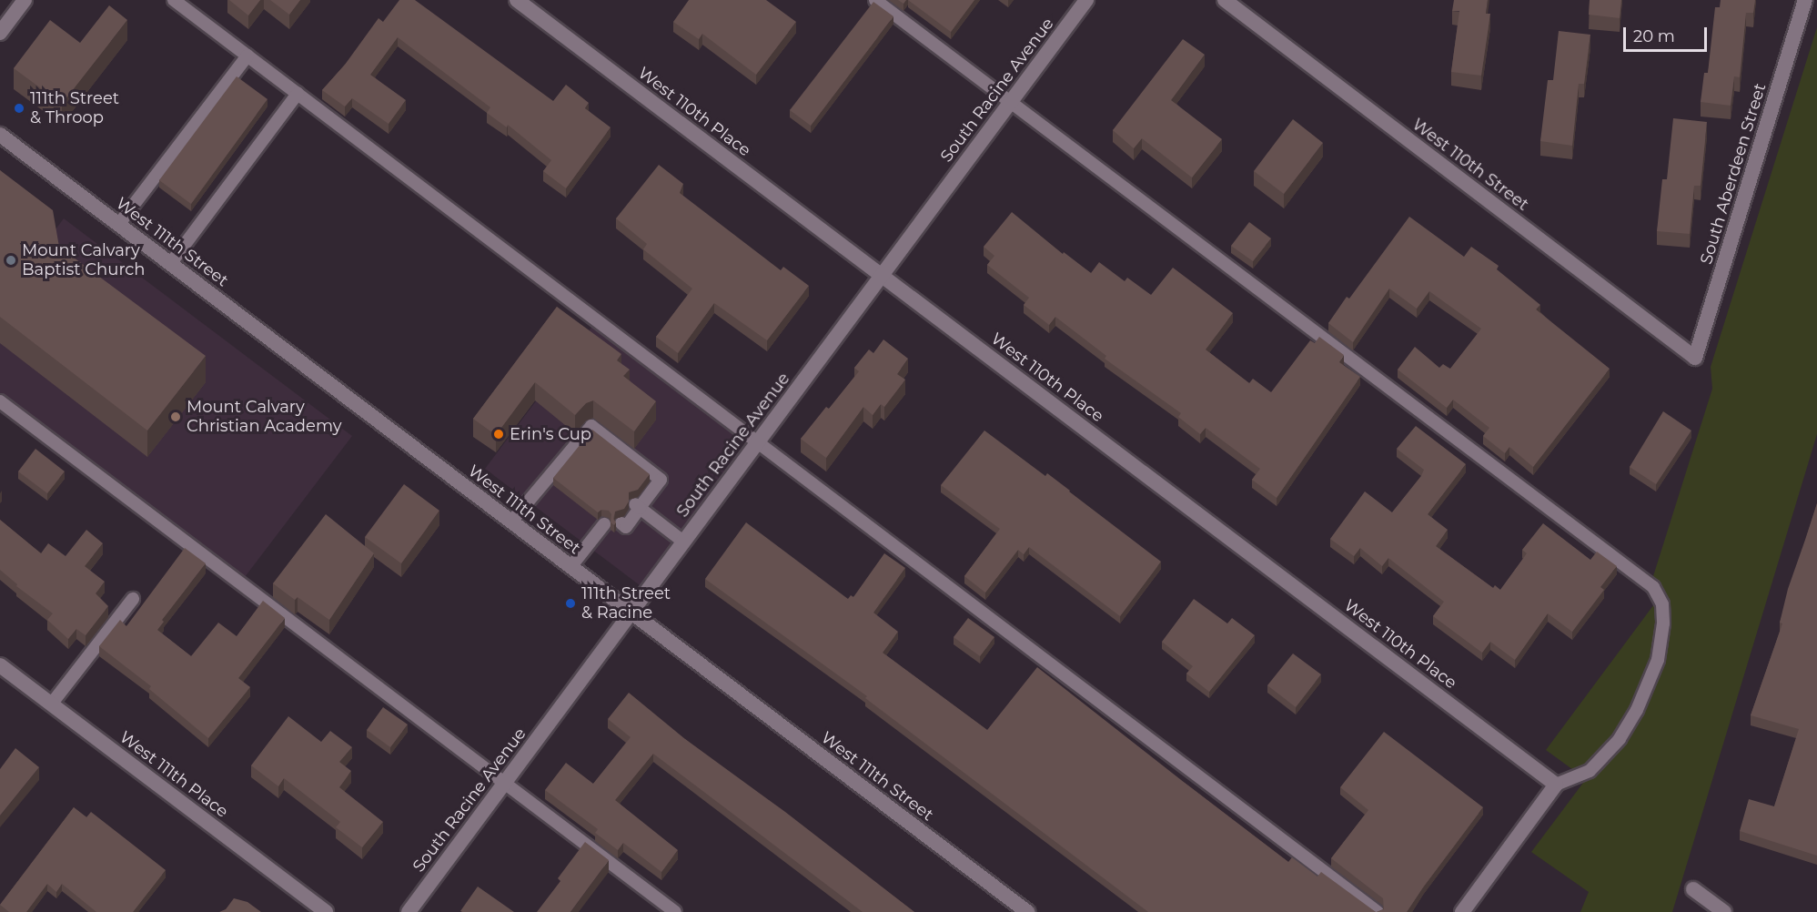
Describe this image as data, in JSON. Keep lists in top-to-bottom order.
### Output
{
  "streets": {
    "street": [
      "South Racine Avenue",
      "West 110th Place",
      "West 110th Street",
      "South Aberdeen Street",
      "West 111th Street",
      "West 111th Place"
    ]
  },
  "crossings": [
    ["South Racine Avenue", "West 110th Place"],
    ["South Racine Avenue", "West 111th Street"],
    ["West 110th Street", "South Aberdeen Street"]
  ],
  "places": [
    "111th Street & Throop",
    "Mount Calvary Baptist Church",
    "Mount Calvary Christian Academy",
    "Erin's Cup",
    "111th Street & Racine"
  ],
  "scale_bar": "20 m"
}
